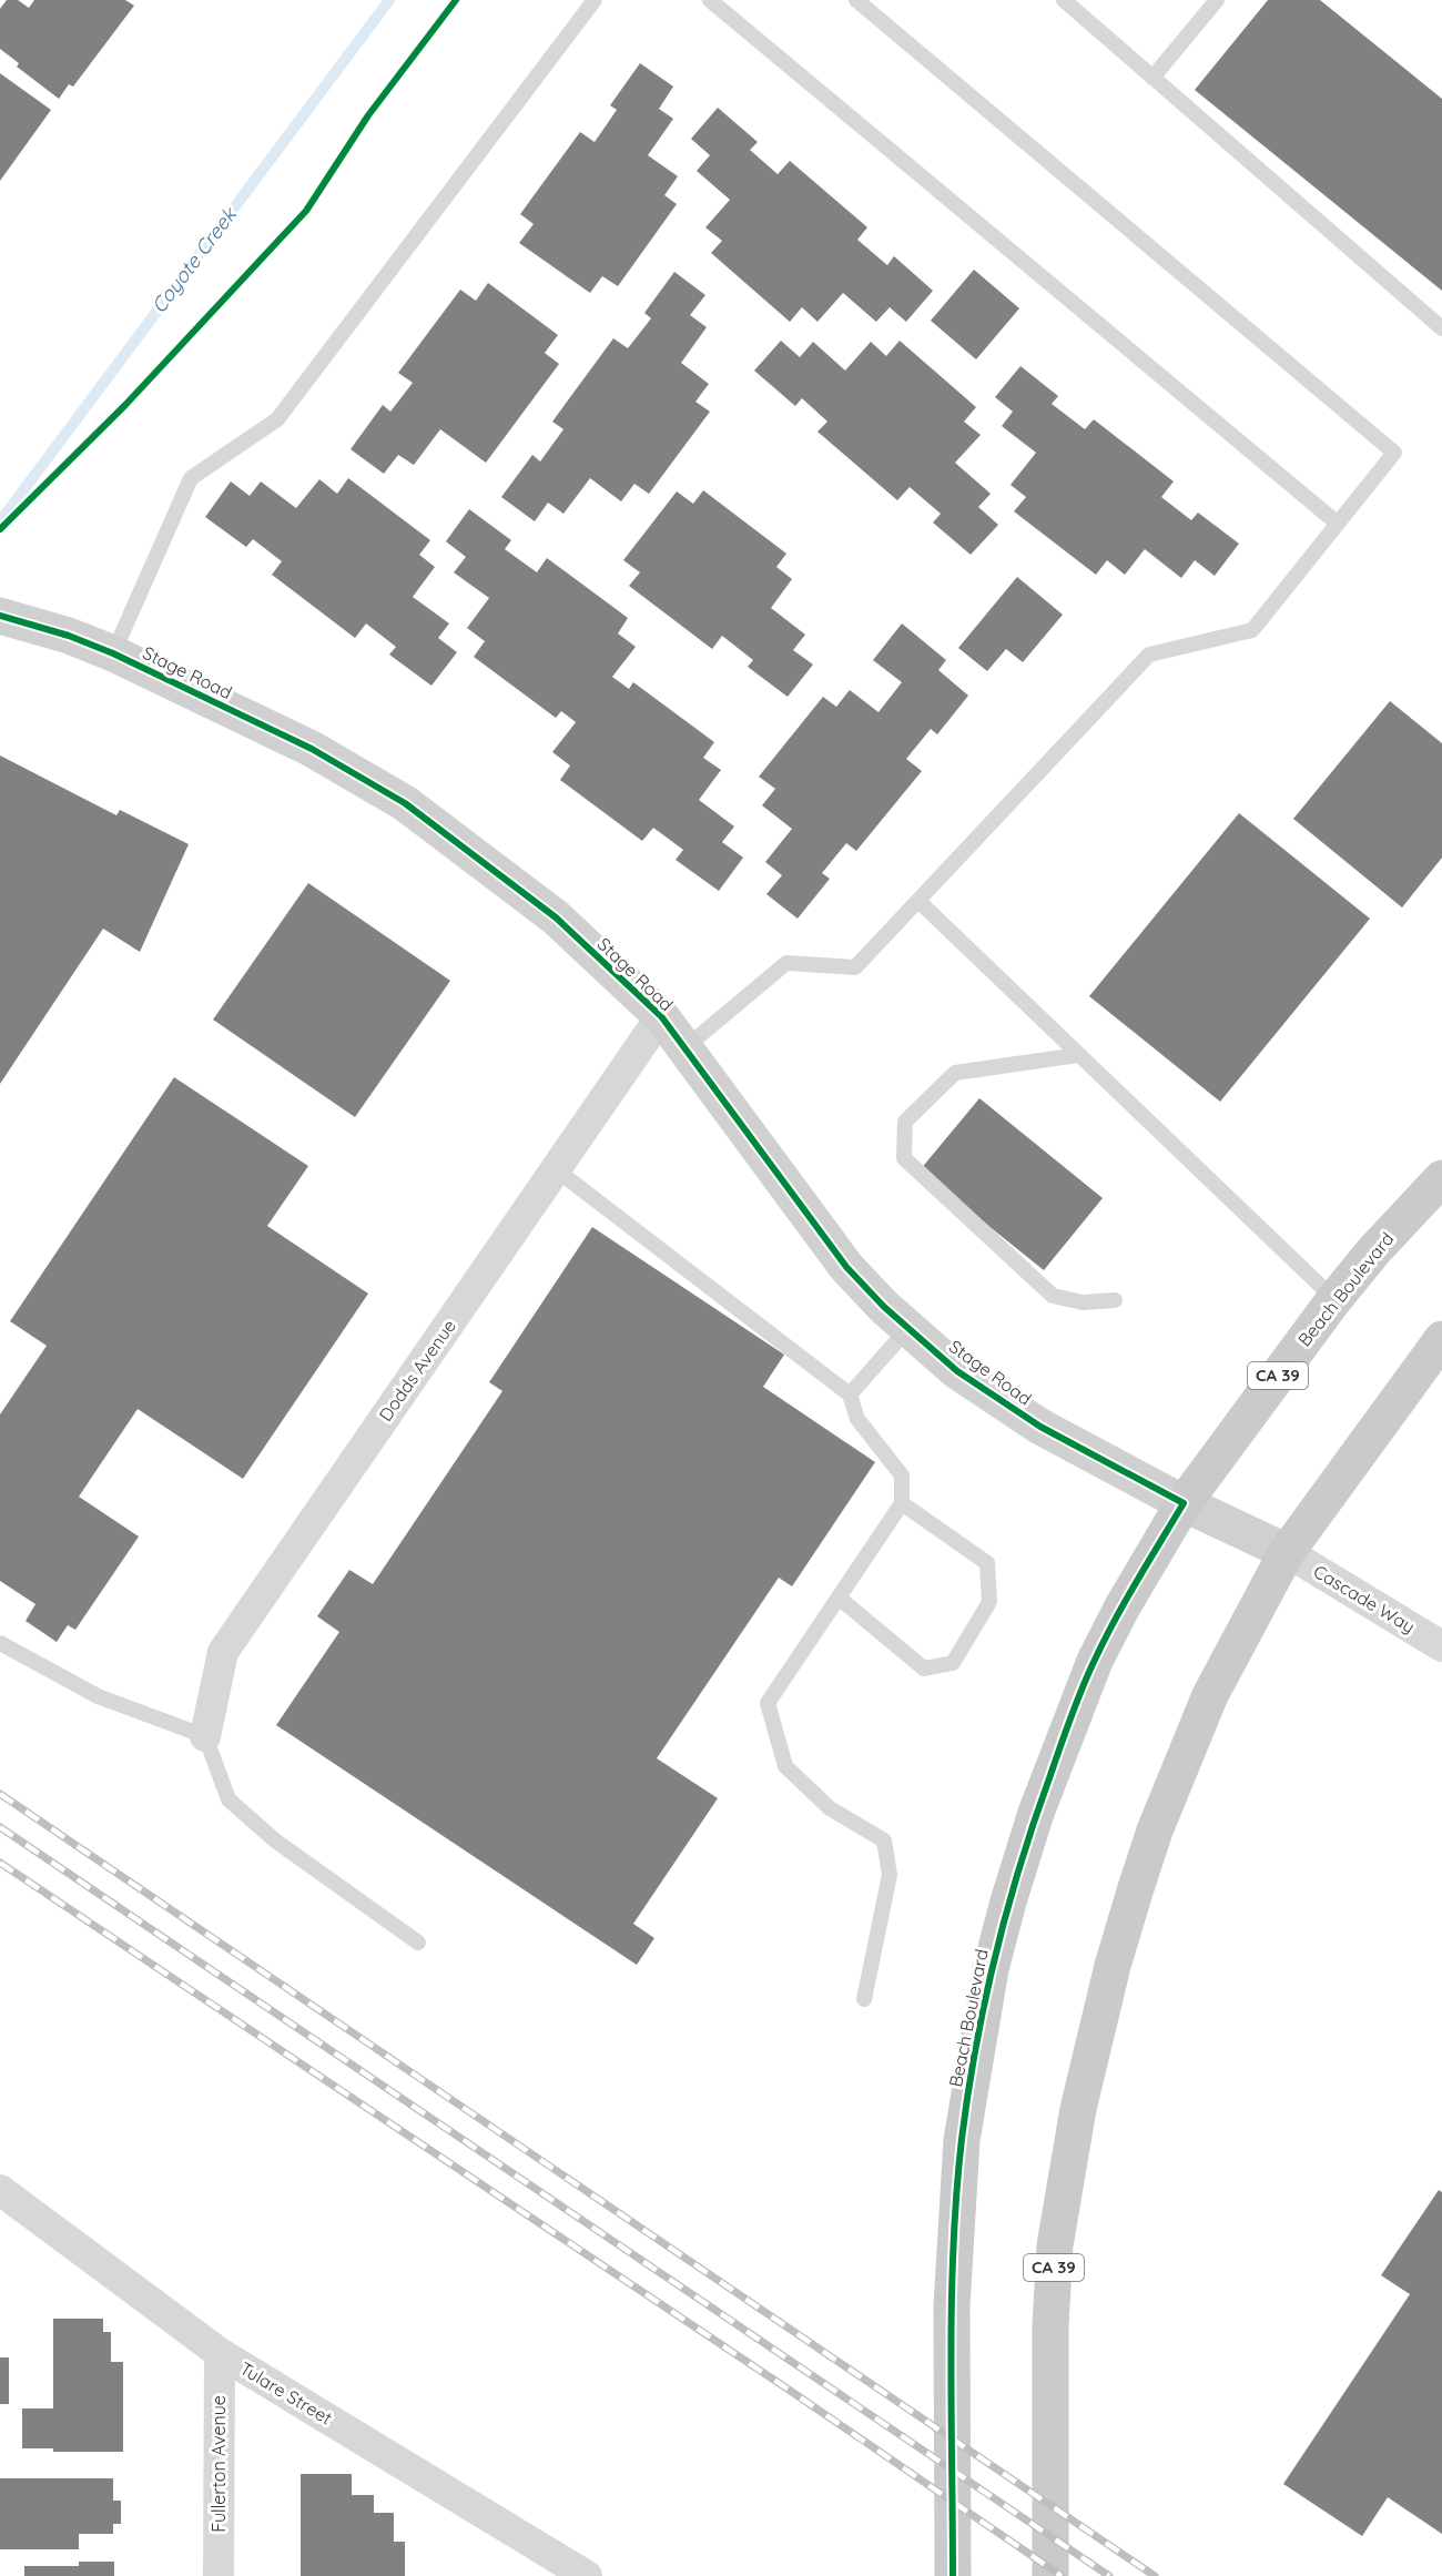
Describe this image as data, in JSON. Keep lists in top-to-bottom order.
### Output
{
  "streets": {
    "main road": ["Stage Road", "Beach Boulevard", "CA 39"],
    "street": [
      "Dodds Avenue",
      "Cascade Way",
      "Tulare Street",
      "Fullerton Avenue"
    ]
  },
  "crossings": [
    ["Stage Road", "Beach Boulevard"],
    ["Stage Road", "Dodds Avenue"],
    ["Stage Road", "CA 39"],
    ["Stage Road", "Cascade Way"],
    ["CA 39", "Cascade Way"],
    ["Tulare Street", "Fullerton Avenue"]
  ],
  "water": ["Coyote Creek"]
}
